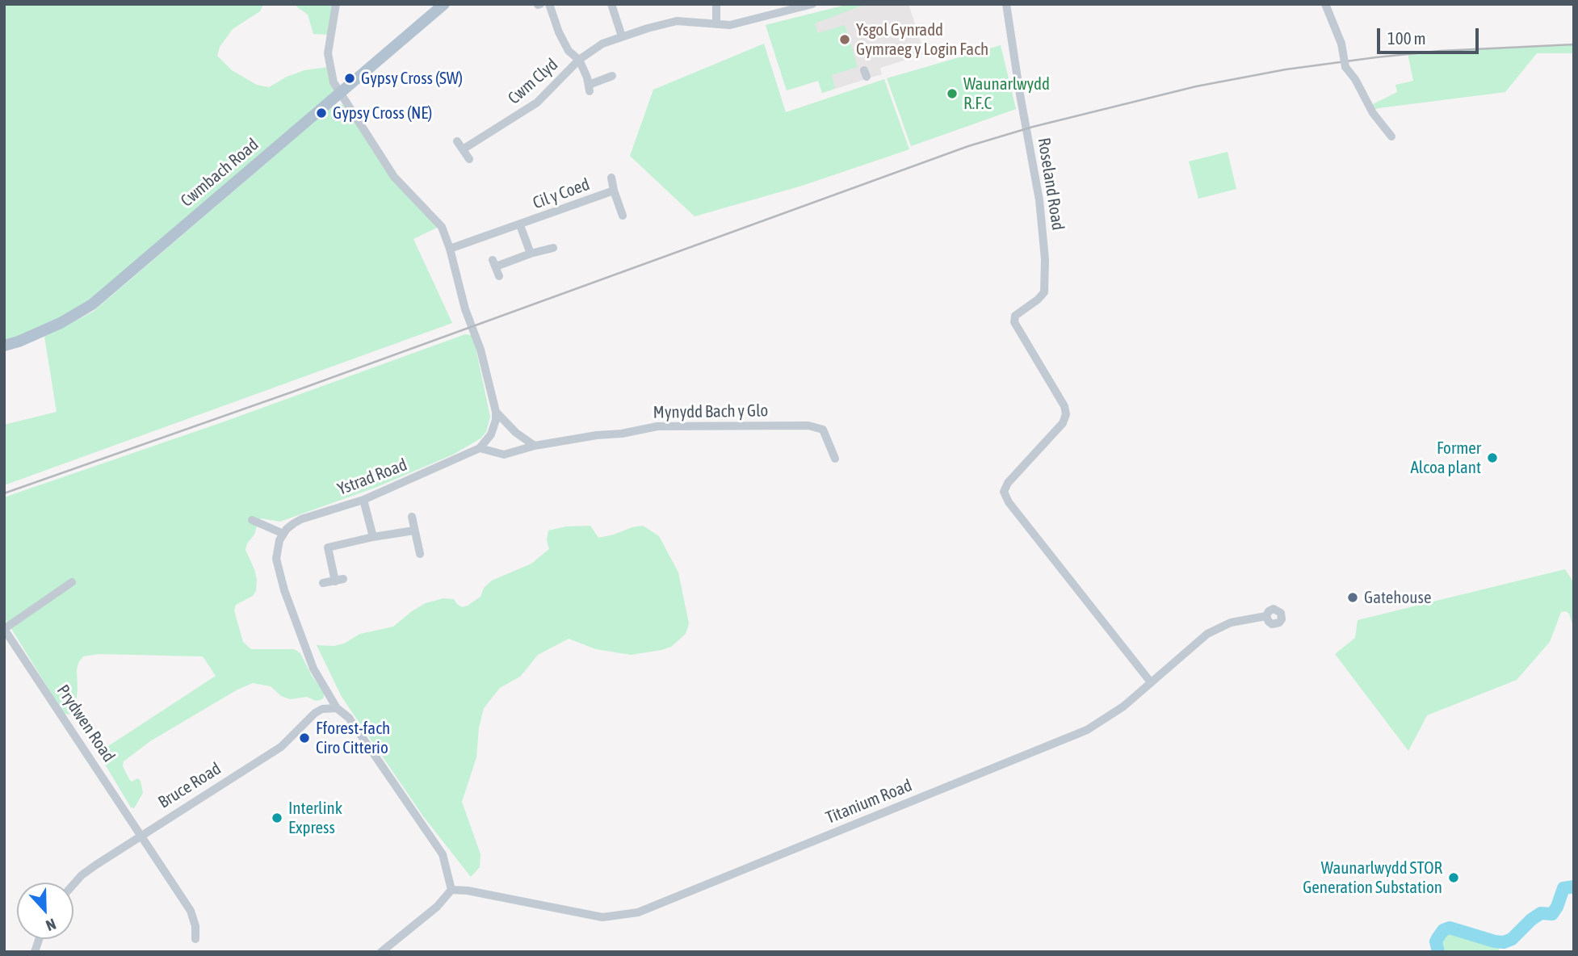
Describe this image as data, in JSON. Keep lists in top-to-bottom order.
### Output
{
  "streets": {
    "main road": ["Cwmbach Road"],
    "street": [
      "Cwm Clyd",
      "Roseland Road",
      "Cil y Coed",
      "Mynydd Bach y Glo",
      "Ystrad Road",
      "Prydwen Road",
      "Bruce Road",
      "Titanium Road"
    ]
  },
  "crossings": [
    ["Roseland Road", "Titanium Road"],
    ["Mynydd Bach y Glo", "Ystrad Road"],
    ["Prydwen Road", "Bruce Road"]
  ],
  "places": [
    "Ysgol Gynradd Gymraeg y Login Fach",
    "Gypsy Cross (SW)",
    "Waunarlwydd R.F.C",
    "Gypsy Cross (NE)",
    "Former Alcoa plant",
    "Gatehouse",
    "Fforest-fach Ciro Citterio",
    "Interlink Express",
    "Waunarlwydd STOR Generation Substation"
  ],
  "scale_bar": "100 m",
  "north": "bottom"
}
